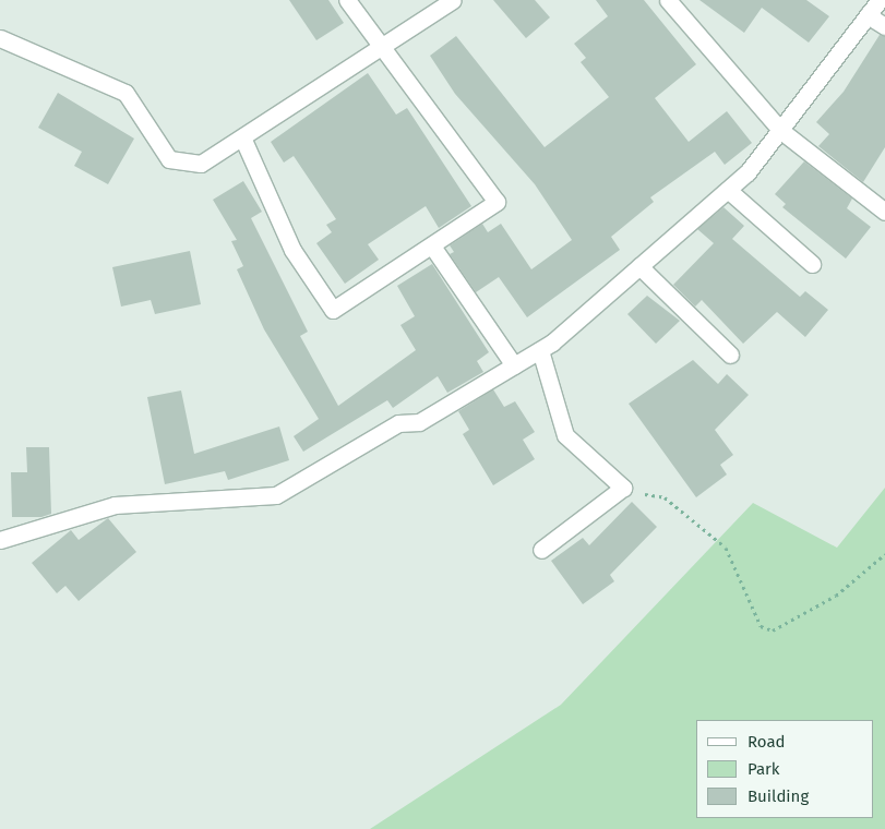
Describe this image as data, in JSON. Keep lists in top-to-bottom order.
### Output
{
  "legend": ["Road", "Park", "Building"]
}
